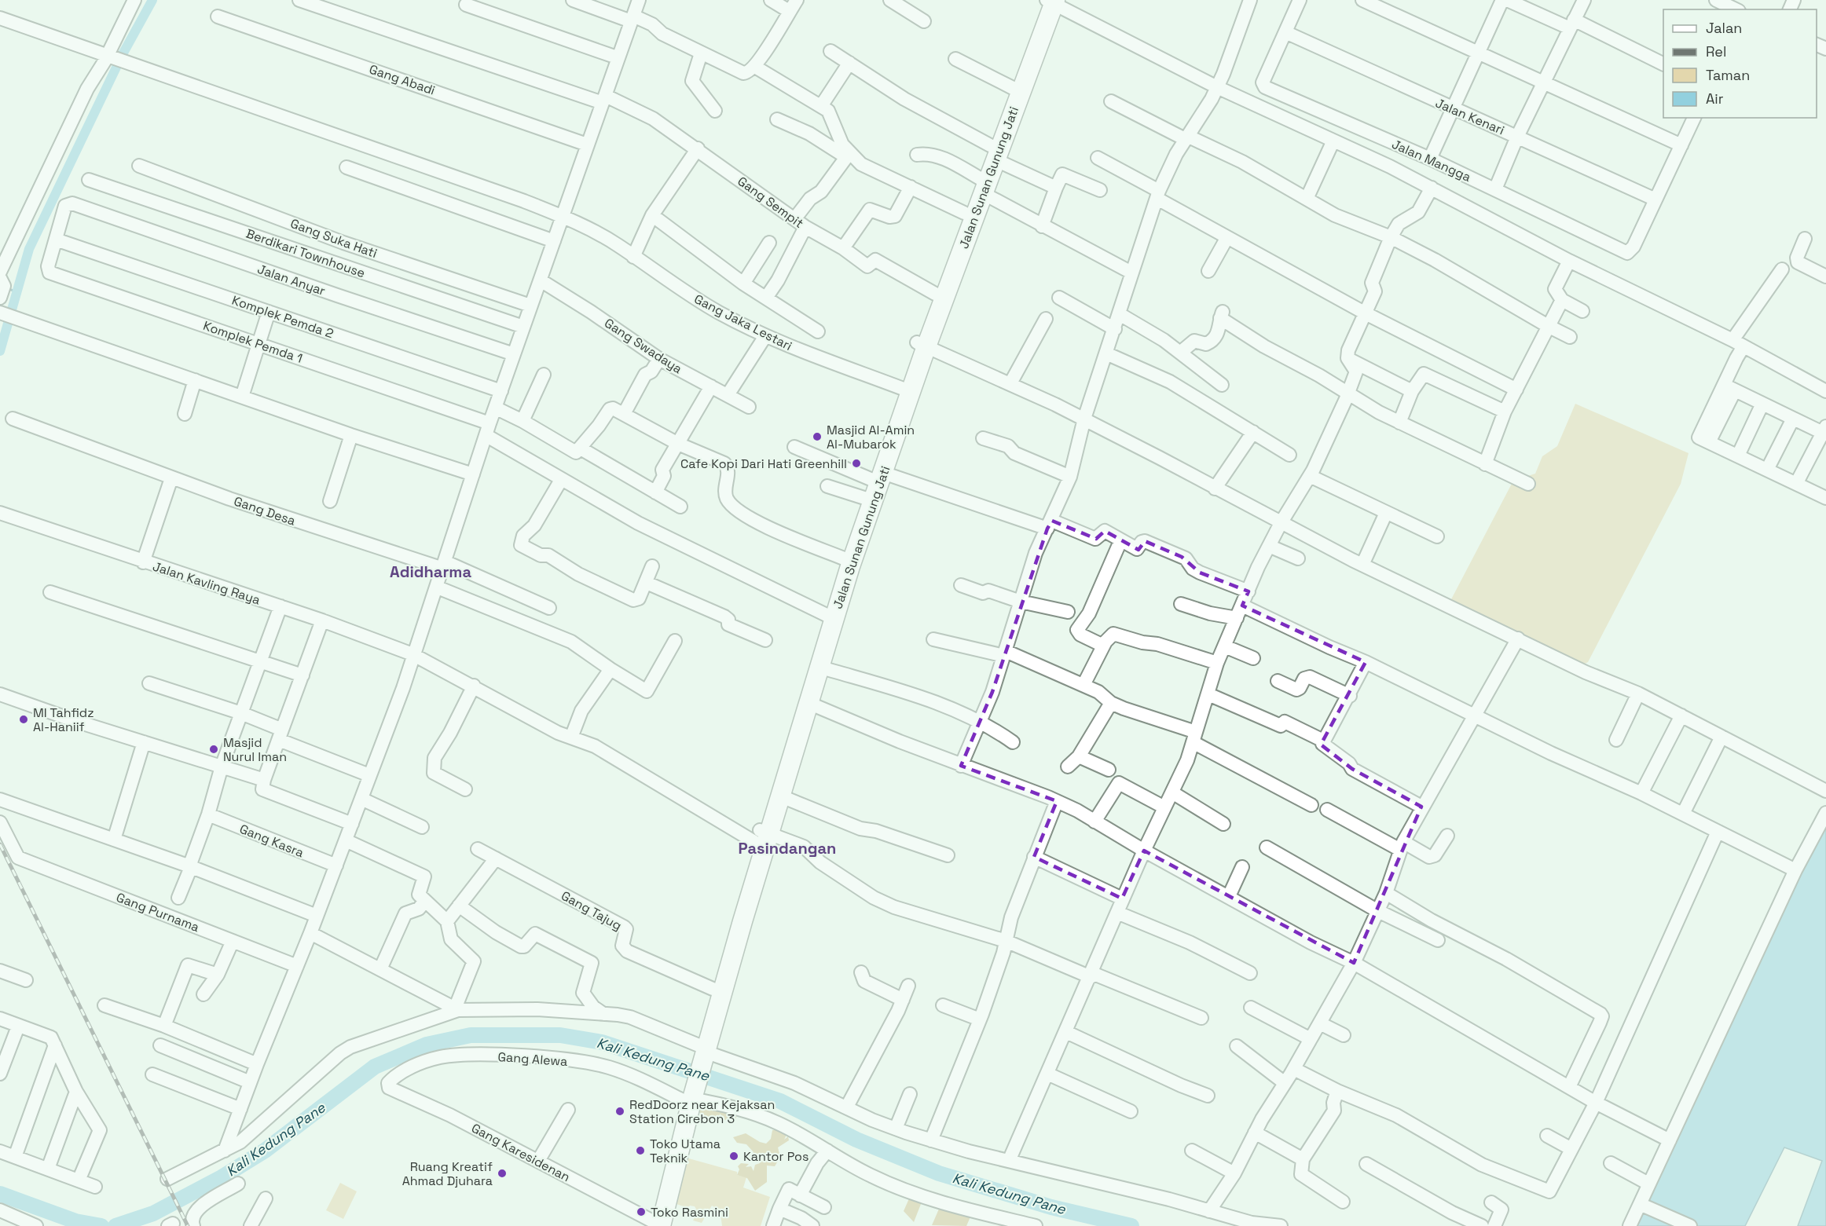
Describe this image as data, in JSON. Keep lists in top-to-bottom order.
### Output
{
  "streets": {
    "highway": ["Jalan Sunan Gunung Jati"],
    "street": [
      "Gang Abadi",
      "Jalan Kenari",
      "Jalan Mangga",
      "Gang Sempit",
      "Gang Suka Hati",
      "Berdikari Townhouse",
      "Jalan Anyar",
      "Komplek Pemda 2",
      "Gang Jaka Lestari",
      "Komplek Pemda 1",
      "Gang Swadaya",
      "Gang Desa",
      "Jalan Kavling Raya",
      "Gang Kasra",
      "Gang Tajug",
      "Gang Purnama",
      "Gang Alewa",
      "Gang Karesidenan"
    ]
  },
  "crossings": [
    ["Jalan Kenari", "Jalan Mangga"],
    ["Jalan Sunan Gunung Jati", "Komplek Pemda 1"],
    ["Jalan Sunan Gunung Jati", "Jalan Kavling Raya"],
    ["Jalan Anyar", "Komplek Pemda 2"],
    ["Jalan Anyar", "Komplek Pemda 1"],
    ["Komplek Pemda 2", "Komplek Pemda 1"],
    ["Gang Alewa", "Gang Karesidenan"]
  ],
  "districts": ["Adidharma", "Pasindangan"],
  "water": ["Kali Kedung Pane"],
  "places": [
    "Masjid Al-Amin Al-Mubarok",
    "Cafe Kopi Dari Hati Greenhill",
    "MI Tahfidz Al-Haniif",
    "Masjid Nurul Iman",
    "RedDoorz near Kejaksan Station Cirebon 3",
    "Toko Utama Teknik",
    "Kantor Pos",
    "Ruang Kreatif Ahmad Djuhara",
    "Toko Rasmini"
  ],
  "legend": [
    "Jalan",
    "Rel",
    "Taman",
    "Air"
  ]
}
